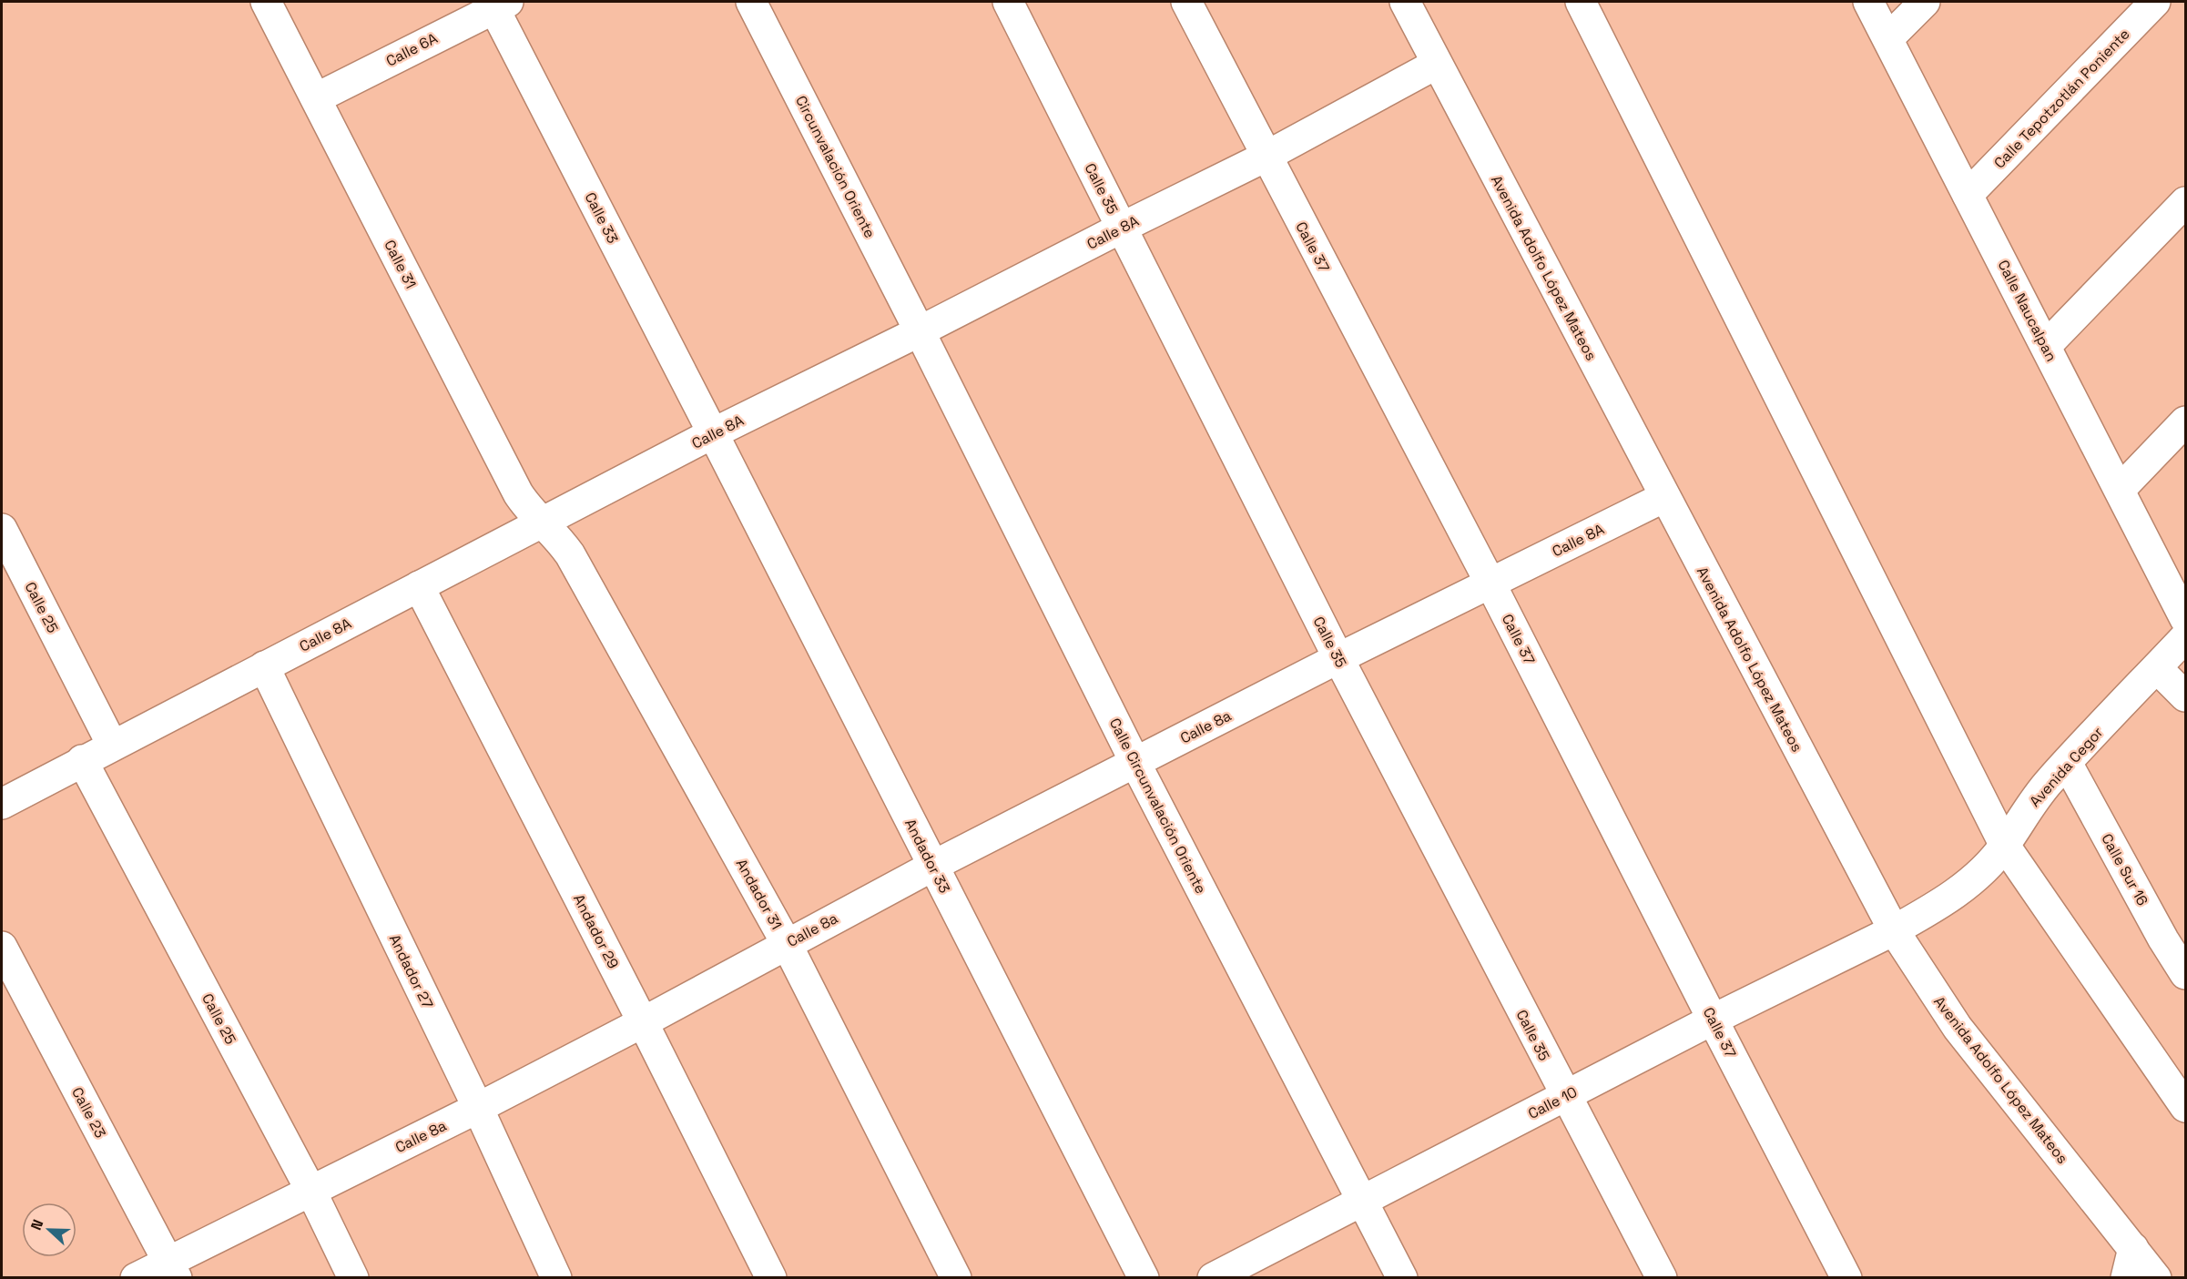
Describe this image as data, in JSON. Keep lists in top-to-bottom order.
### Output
{
  "streets": {
    "street": [
      "Calle 6A",
      "Calle Tepotzotlán Poniente",
      "Circunvalación Oriente",
      "Calle 35",
      "Calle 33",
      "Calle 8A",
      "Calle 37",
      "Calle 31",
      "Avenida Adolfo López Mateos",
      "Calle Naucalpan",
      "Calle 25",
      "Calle 8a",
      "Avenida Cegor",
      "Calle Circunvalación Oriente",
      "Andador 33",
      "Calle Sur 16",
      "Andador 31",
      "Andador 29",
      "Andador 27",
      "Calle 10",
      "Calle 23"
    ]
  },
  "crossings": [
    ["Calle 6A", "Calle 33"],
    ["Calle 6A", "Calle 31"],
    ["Calle Tepotzotlán Poniente", "Calle Naucalpan"],
    ["Circunvalación Oriente", "Calle 8A"],
    ["Circunvalación Oriente", "Calle Circunvalación Oriente"],
    ["Calle 35", "Calle 8A"],
    ["Calle 35", "Calle 8a"],
    ["Calle 35", "Calle 10"],
    ["Calle 33", "Calle 8A"],
    ["Calle 33", "Andador 33"],
    ["Calle 8A", "Calle 37"],
    ["Calle 8A", "Calle 31"],
    ["Calle 8A", "Avenida Adolfo López Mateos"],
    ["Calle 8A", "Calle 25"],
    ["Calle 8A", "Calle 8a"],
    ["Calle 8A", "Calle Circunvalación Oriente"],
    ["Calle 8A", "Andador 33"],
    ["Calle 8A", "Andador 31"],
    ["Calle 8A", "Andador 29"],
    ["Calle 8A", "Andador 27"],
    ["Calle 37", "Calle 8a"],
    ["Calle 37", "Calle 10"],
    ["Calle 31", "Andador 31"],
    ["Avenida Adolfo López Mateos", "Avenida Cegor"],
    ["Avenida Adolfo López Mateos", "Calle 10"],
    ["Calle 25", "Calle 8a"],
    ["Calle 8a", "Calle Circunvalación Oriente"],
    ["Calle 8a", "Andador 33"],
    ["Calle 8a", "Andador 31"],
    ["Calle 8a", "Andador 29"],
    ["Calle 8a", "Andador 27"],
    ["Calle 8a", "Calle 23"],
    ["Avenida Cegor", "Calle Sur 16"],
    ["Avenida Cegor", "Calle 10"],
    ["Calle Circunvalación Oriente", "Calle 10"]
  ],
  "north": "left"
}
